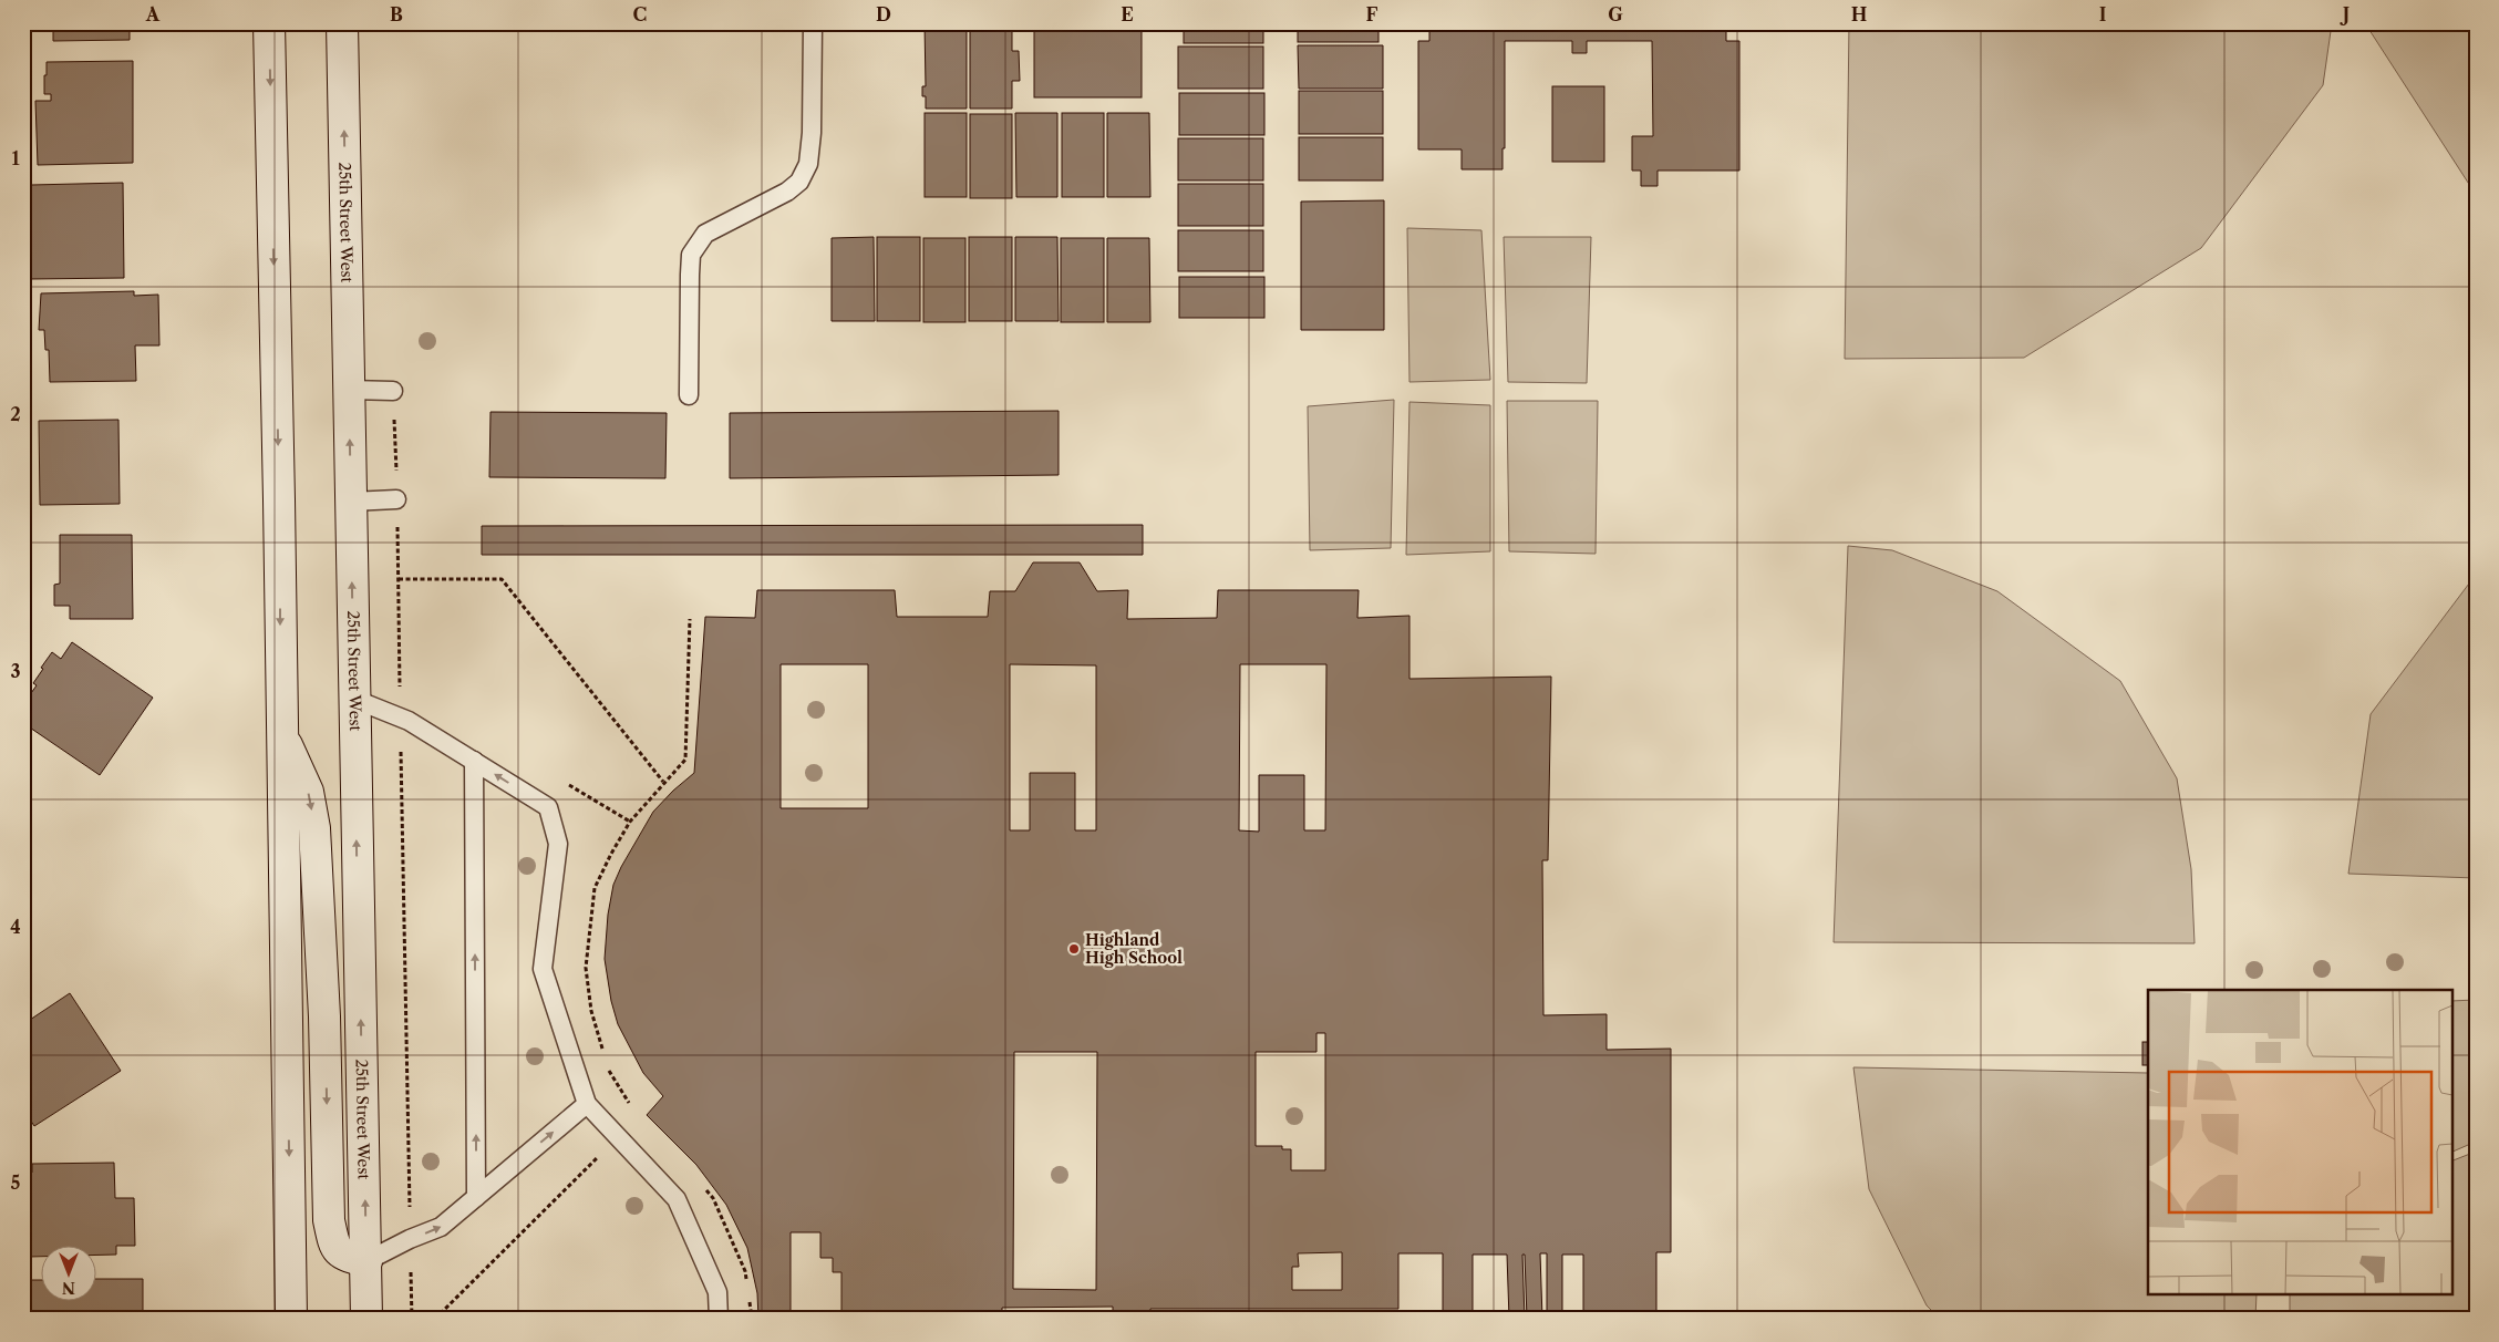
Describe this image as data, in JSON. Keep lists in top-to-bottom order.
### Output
{
  "streets": {
    "main road": ["25th Street West"]
  },
  "places": ["Highland High School"],
  "north": "bottom",
  "grid": {
    "columns": [
      "A",
      "B",
      "C",
      "D",
      "E",
      "F",
      "G",
      "H",
      "I",
      "J"
    ],
    "rows": [
      "1",
      "2",
      "3",
      "4",
      "5"
    ]
  }
}
